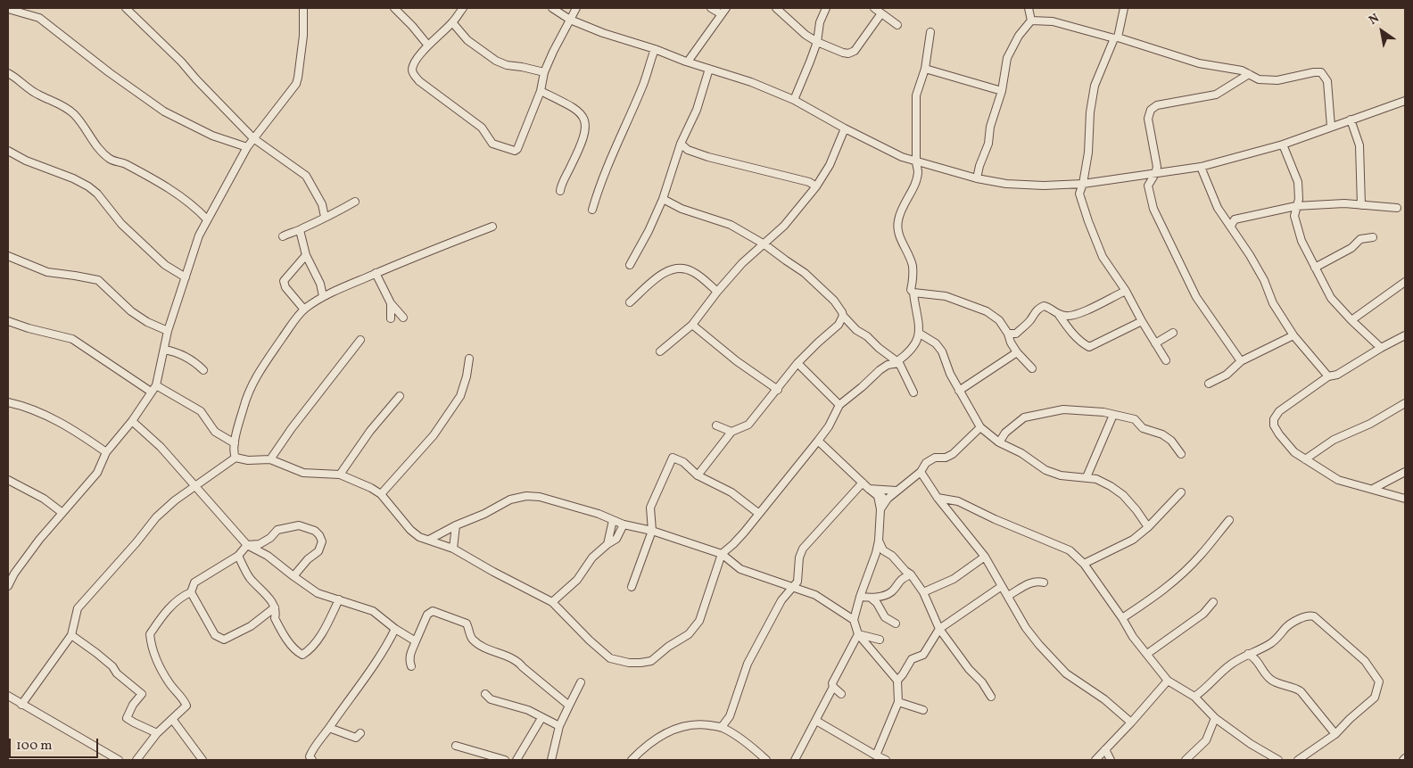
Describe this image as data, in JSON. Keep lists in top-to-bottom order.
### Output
{
  "scale_bar": "100 m",
  "north": "top left"
}
